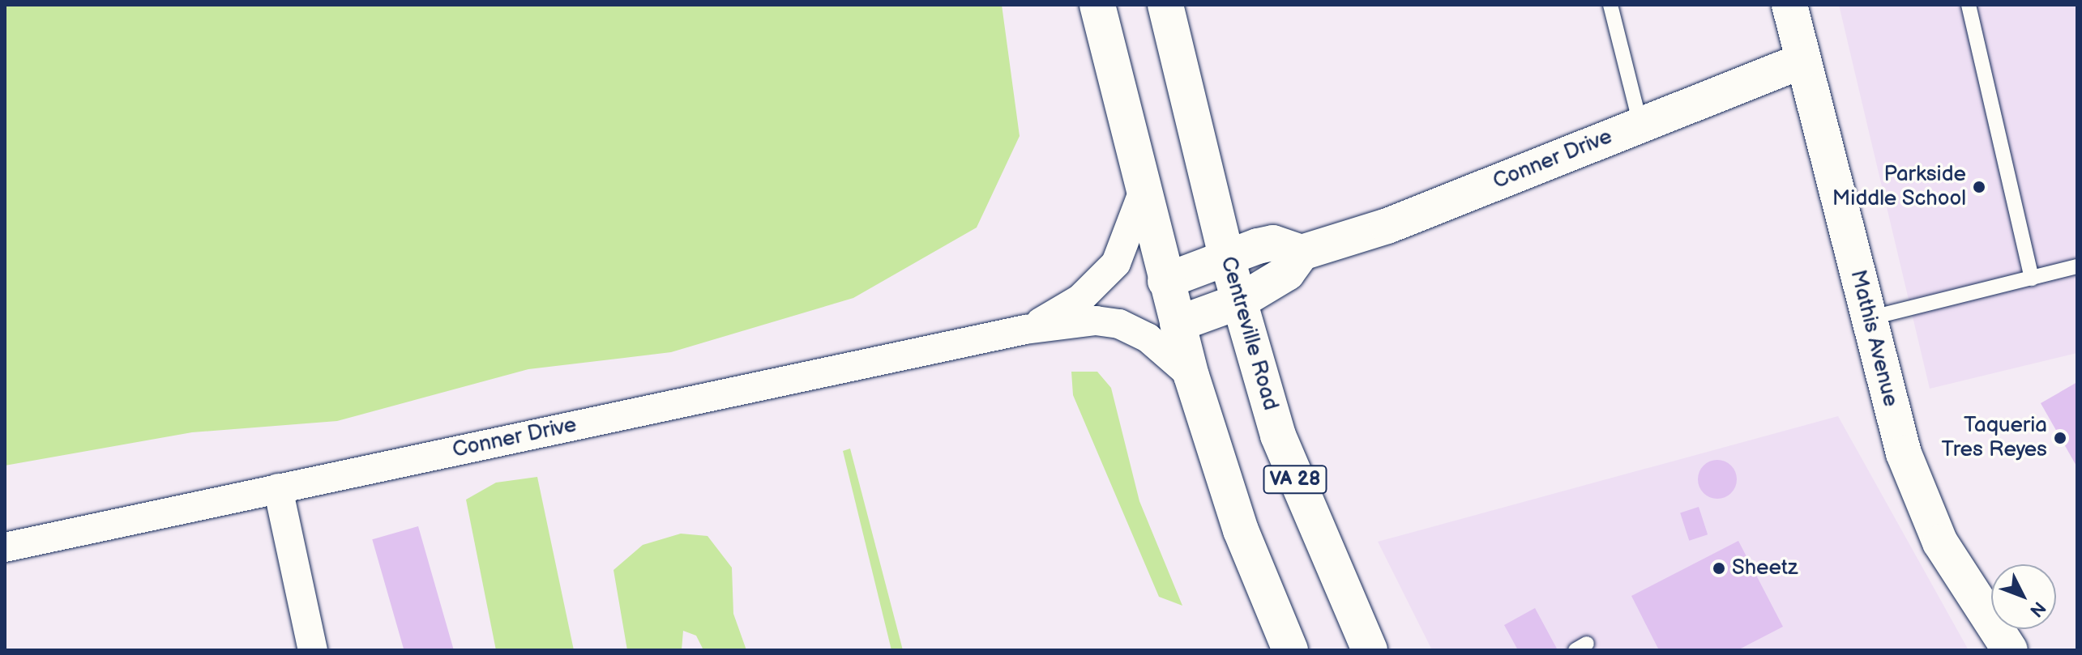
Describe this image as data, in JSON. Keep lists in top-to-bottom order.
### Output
{
  "streets": {
    "main road": [
      "Conner Drive",
      "Centreville Road",
      "Mathis Avenue",
      "VA 28"
    ]
  },
  "crossings": [
    ["Conner Drive", "Mathis Avenue"],
    ["Conner Drive", "VA 28"]
  ],
  "places": ["Parkside Middle School", "Taqueria Tres Reyes", "Sheetz"],
  "north": "bottom right"
}
